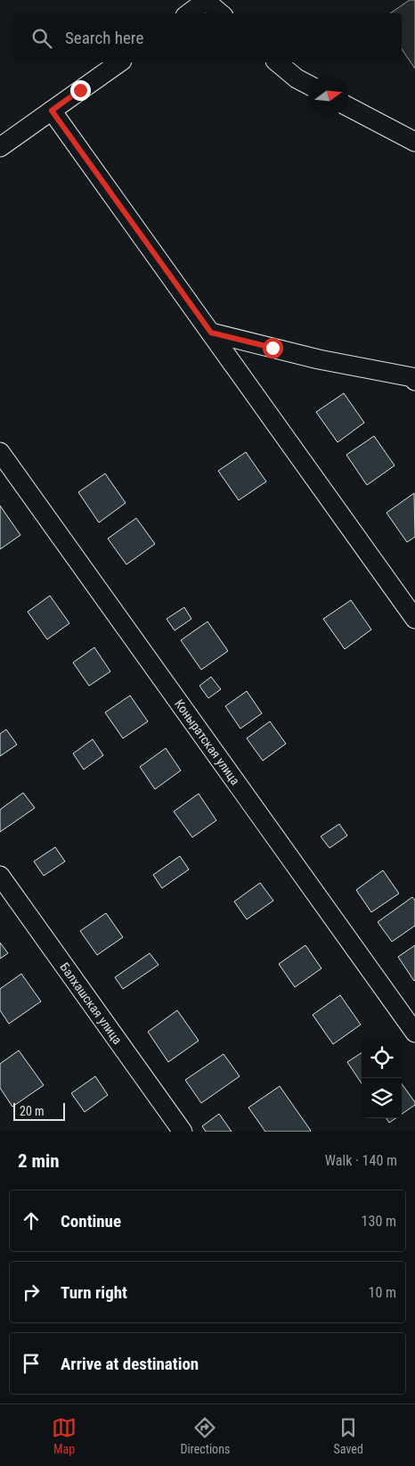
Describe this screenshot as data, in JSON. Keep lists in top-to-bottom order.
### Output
{
  "streets": {
    "street": ["Коныратская улица", "Балхашская улица"]
  },
  "scale_bar": "20 m",
  "north": "right",
  "page": {
    "search": "Search here",
    "scale": "20 m",
    "heading": ["2 min", "Walk · 140 m"],
    "list": [
      ["Continue", "130 m"],
      ["Turn right", "10 m"],
      "Arrive at destination"
    ],
    "nav": ["Map", "Directions", "Saved"]
  }
}
